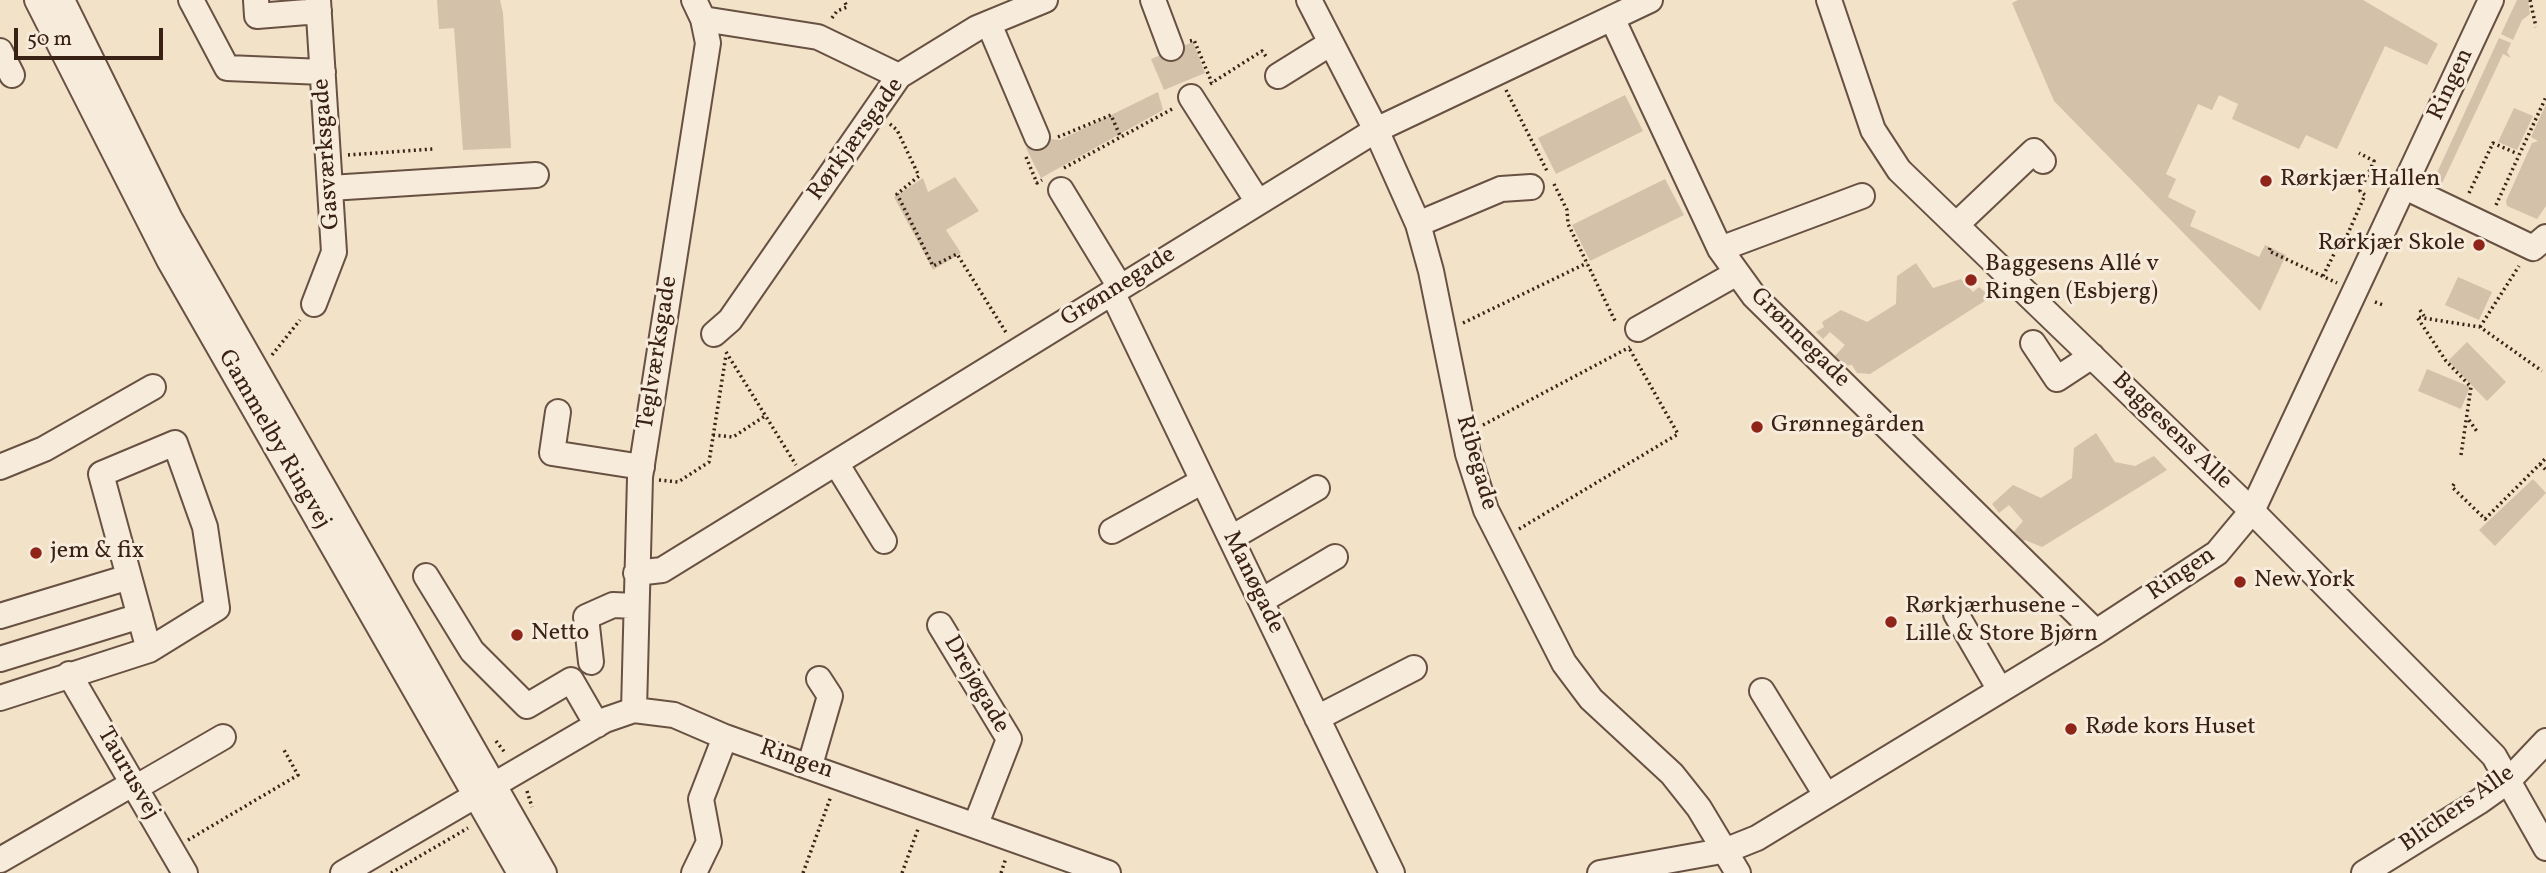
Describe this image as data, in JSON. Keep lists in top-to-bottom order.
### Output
{
  "streets": {
    "street": [
      "Ringen",
      "Rørkjærsgade",
      "Gasværksgade",
      "Grønnegade",
      "Teglværksgade",
      "Baggesens Alle",
      "Gammelby Ringvej",
      "Ribegade",
      "Manøgade",
      "Drejøgade",
      "Taurusvej",
      "Blichers Alle"
    ]
  },
  "crossings": [
    ["Ringen", "Grønnegade"],
    ["Ringen", "Teglværksgade"],
    ["Ringen", "Baggesens Alle"],
    ["Ringen", "Gammelby Ringvej"],
    ["Ringen", "Ribegade"],
    ["Ringen", "Drejøgade"],
    ["Grønnegade", "Teglværksgade"],
    ["Grønnegade", "Ribegade"],
    ["Grønnegade", "Manøgade"],
    ["Baggesens Alle", "Blichers Alle"]
  ],
  "places": [
    "Rørkjær Hallen",
    "Rørkjær Skole",
    "Baggesens Allé v Ringen (Esbjerg)",
    "Grønnegården",
    "jem & fix",
    "New York",
    "Rørkjærhusene - Lille & Store Bjørn",
    "Netto",
    "Røde kors Huset"
  ],
  "scale_bar": "50 m"
}
